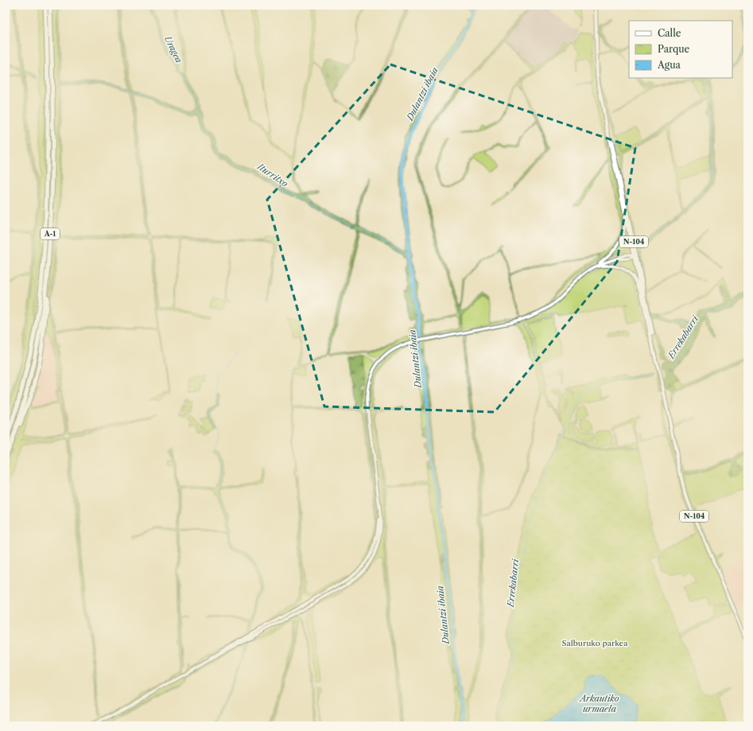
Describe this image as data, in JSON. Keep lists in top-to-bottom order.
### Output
{
  "streets": {
    "highway": ["A-1"],
    "main road": ["N-104"]
  },
  "water": [
    "Uragea",
    "Dulantzi ibaia",
    "Iturritxo",
    "Errekabarri",
    "Arkautiko urmaela"
  ],
  "parks": ["Salburuko parkea"],
  "legend": ["Calle", "Parque", "Agua"]
}
